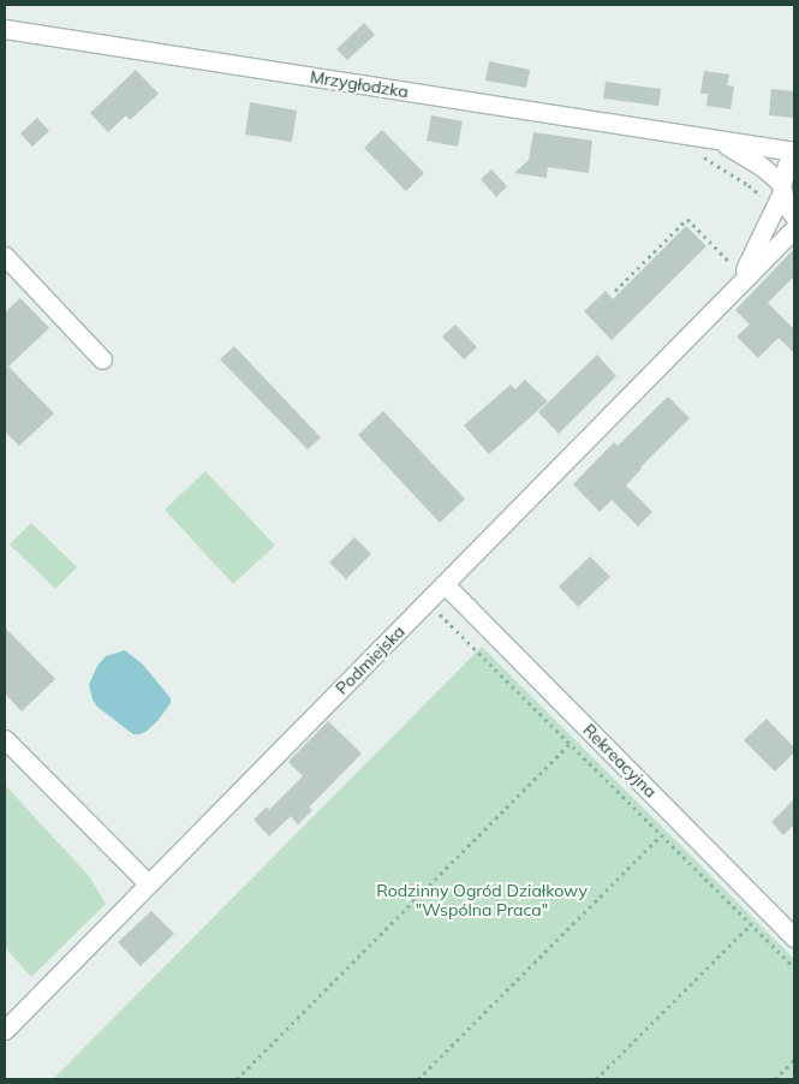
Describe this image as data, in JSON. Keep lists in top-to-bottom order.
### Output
{
  "streets": {
    "street": ["Mrzygłodzka", "Podmiejska", "Rekreacyjna"]
  },
  "crossings": [
    ["Mrzygłodzka", "Podmiejska"],
    ["Podmiejska", "Rekreacyjna"]
  ],
  "parks": ["Rodzinny Ogród Działkowy \"Wspólna Praca\""]
}
